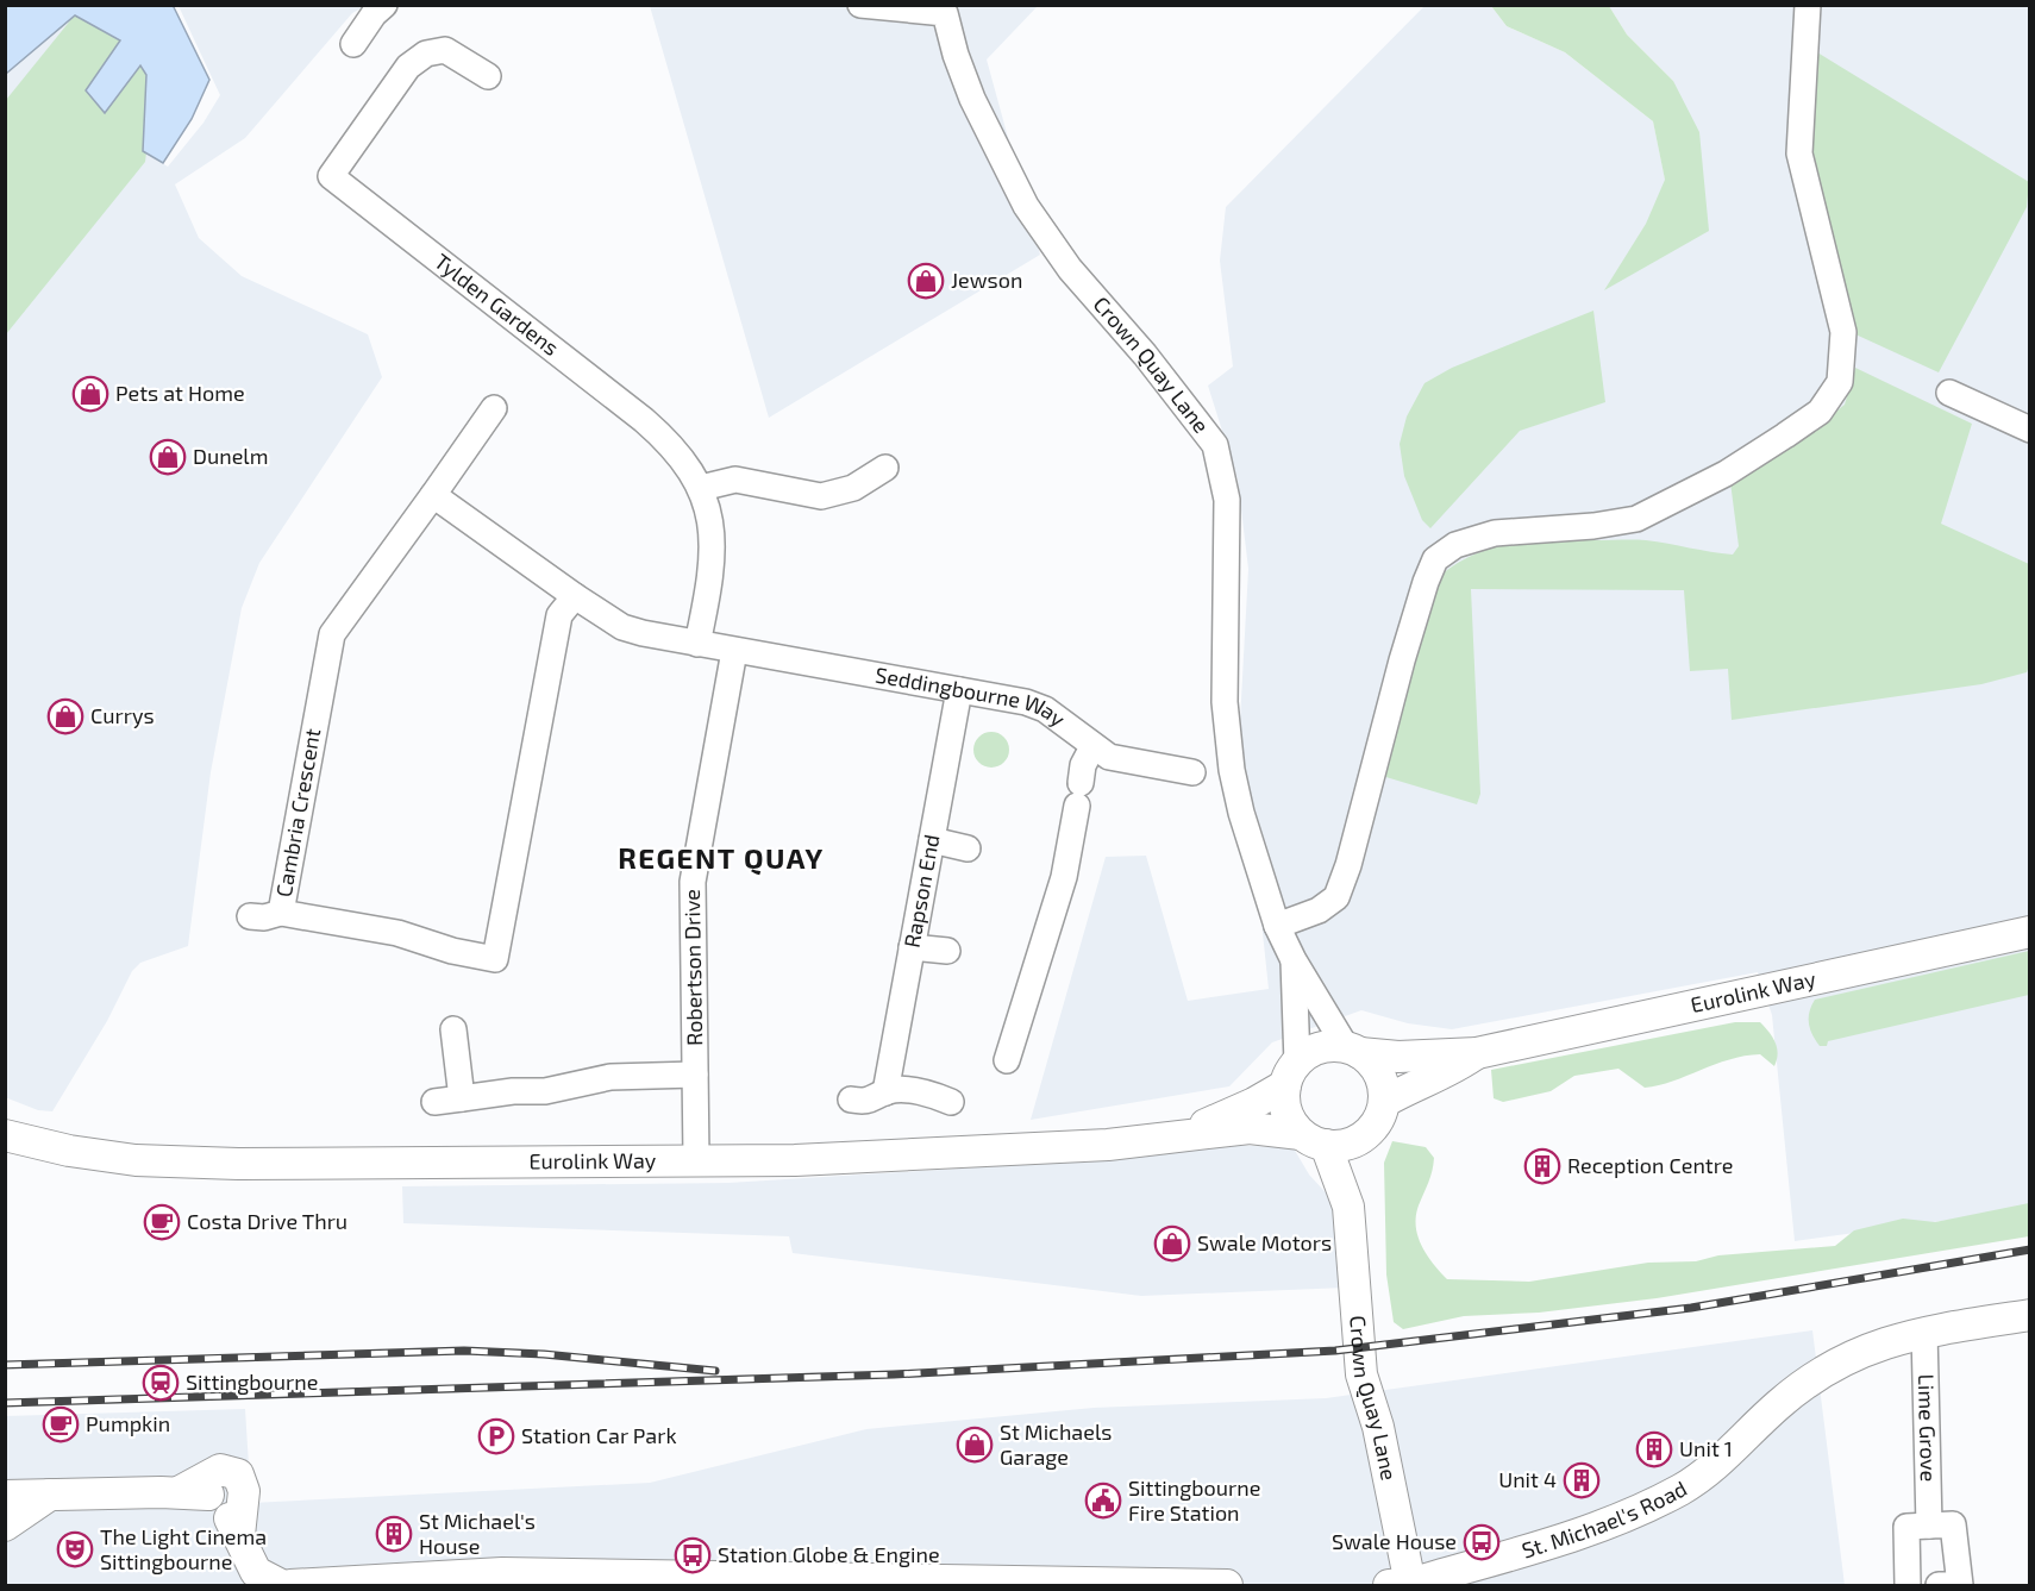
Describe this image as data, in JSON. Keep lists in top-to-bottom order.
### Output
{
  "streets": {
    "main road": ["Crown Quay Lane", "Eurolink Way", "St. Michael's Road"],
    "street": [
      "Tylden Gardens",
      "Seddingbourne Way",
      "Cambria Crescent",
      "Rapson End",
      "Robertson Drive",
      "Lime Grove"
    ]
  },
  "crossings": [
    ["Crown Quay Lane", "Eurolink Way"],
    ["Crown Quay Lane", "St. Michael's Road"],
    ["Seddingbourne Way", "Rapson End"],
    ["Seddingbourne Way", "Robertson Drive"],
    ["Robertson Drive", "Eurolink Way"],
    ["Lime Grove", "St. Michael's Road"]
  ],
  "districts": ["REGENT QUAY"],
  "places": {
    "shop": [
      "Jewson",
      "Pets at Home",
      "Dunelm",
      "Currys",
      "Swale Motors",
      "St Michaels Garage"
    ],
    "building": [
      "Reception Centre",
      "Unit 1",
      "Unit 4",
      "St Michael's House"
    ],
    "cafe": ["Costa Drive Thru", "Pumpkin"],
    "station": ["Sittingbourne"],
    "parking": ["Station Car Park"],
    "public building": ["Sittingbourne Fire Station"],
    "bus stop": ["Swale House", "Station Globe & Engine"],
    "theatre": ["The Light Cinema Sittingbourne"]
  }
}
